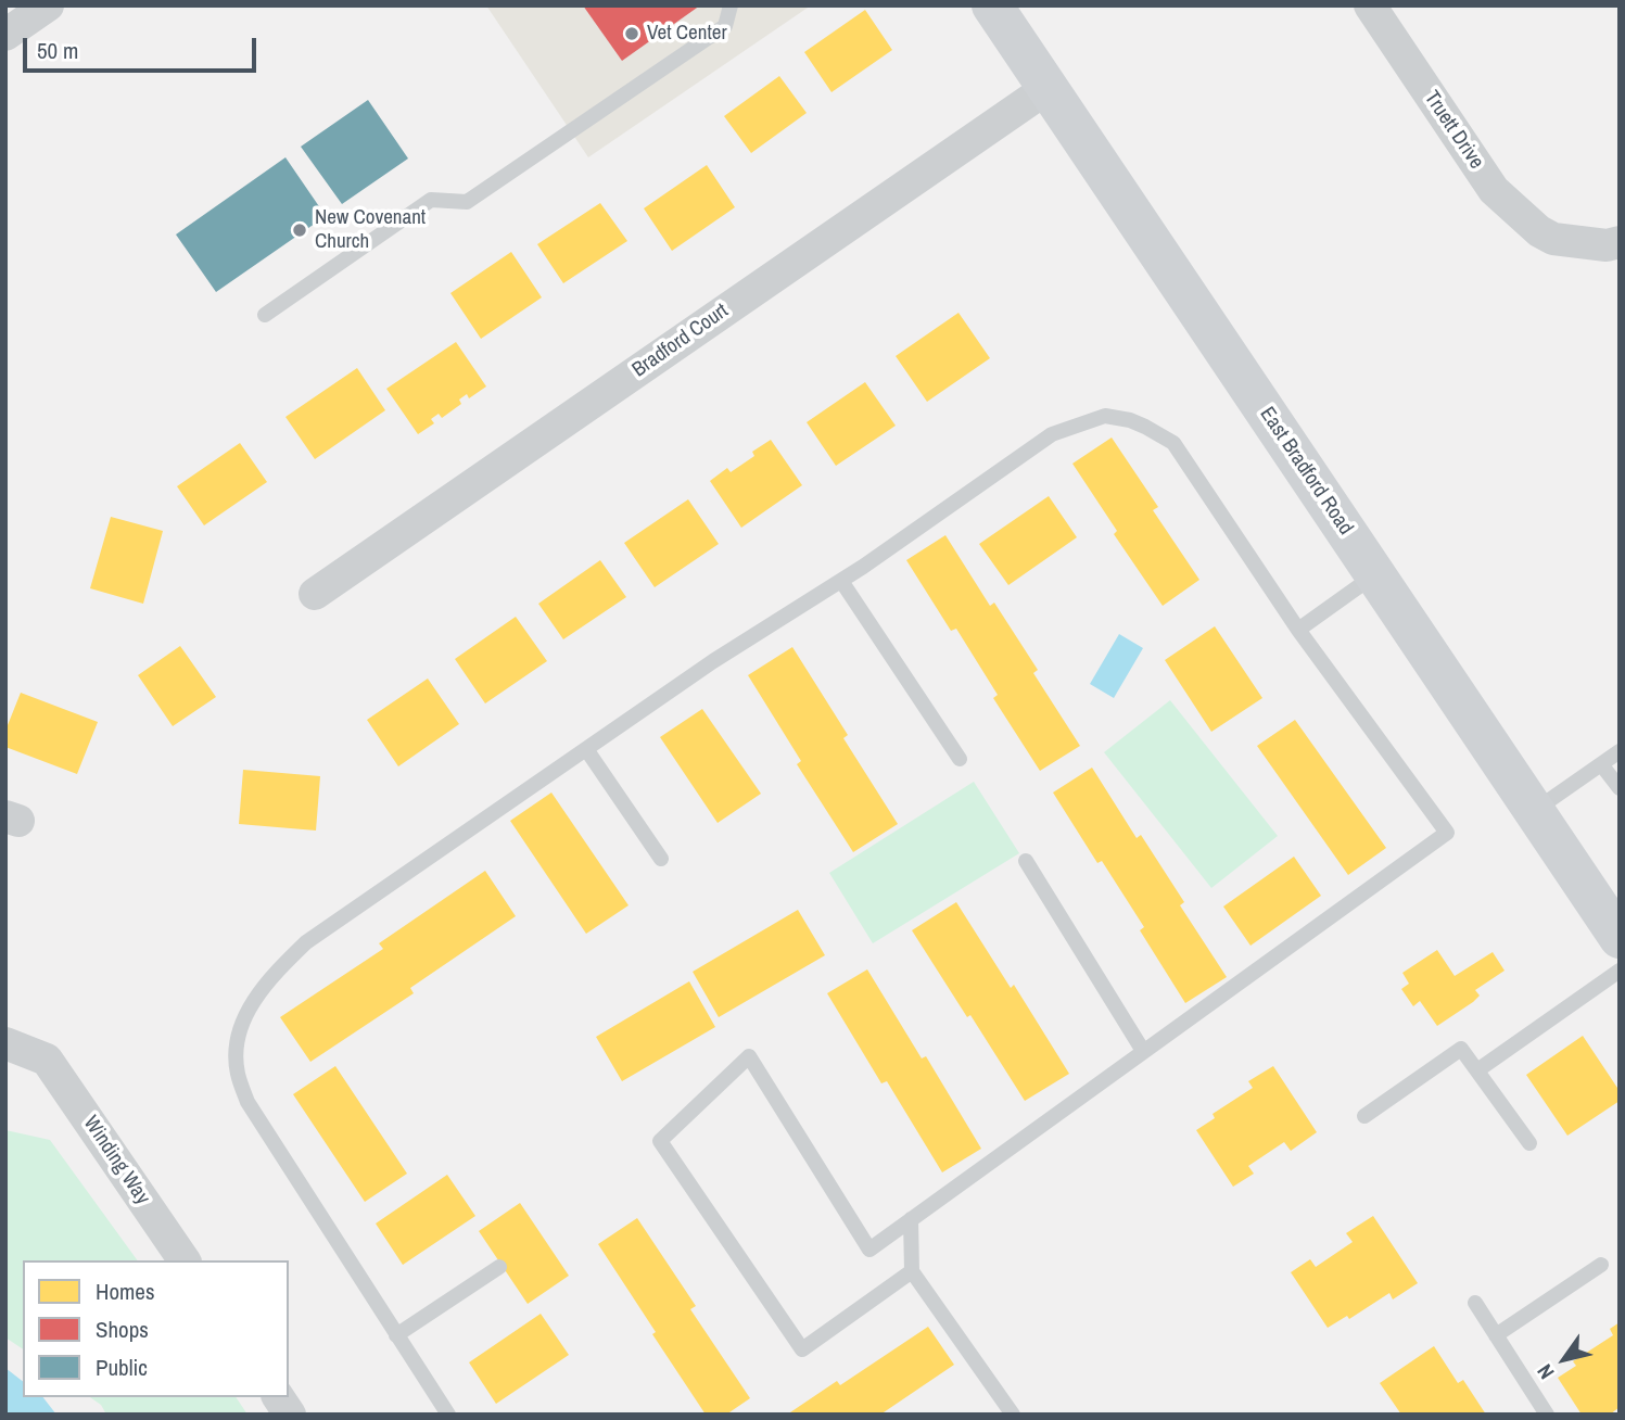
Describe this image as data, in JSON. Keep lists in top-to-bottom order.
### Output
{
  "streets": {
    "street": [
      "Truett Drive",
      "Bradford Court",
      "East Bradford Road",
      "Winding Way"
    ]
  },
  "crossings": [
    ["Bradford Court", "East Bradford Road"]
  ],
  "places": ["Vet Center", "New Covenant Church"],
  "legend": ["Homes", "Shops", "Public"],
  "scale_bar": "50 m",
  "north": "bottom left"
}
